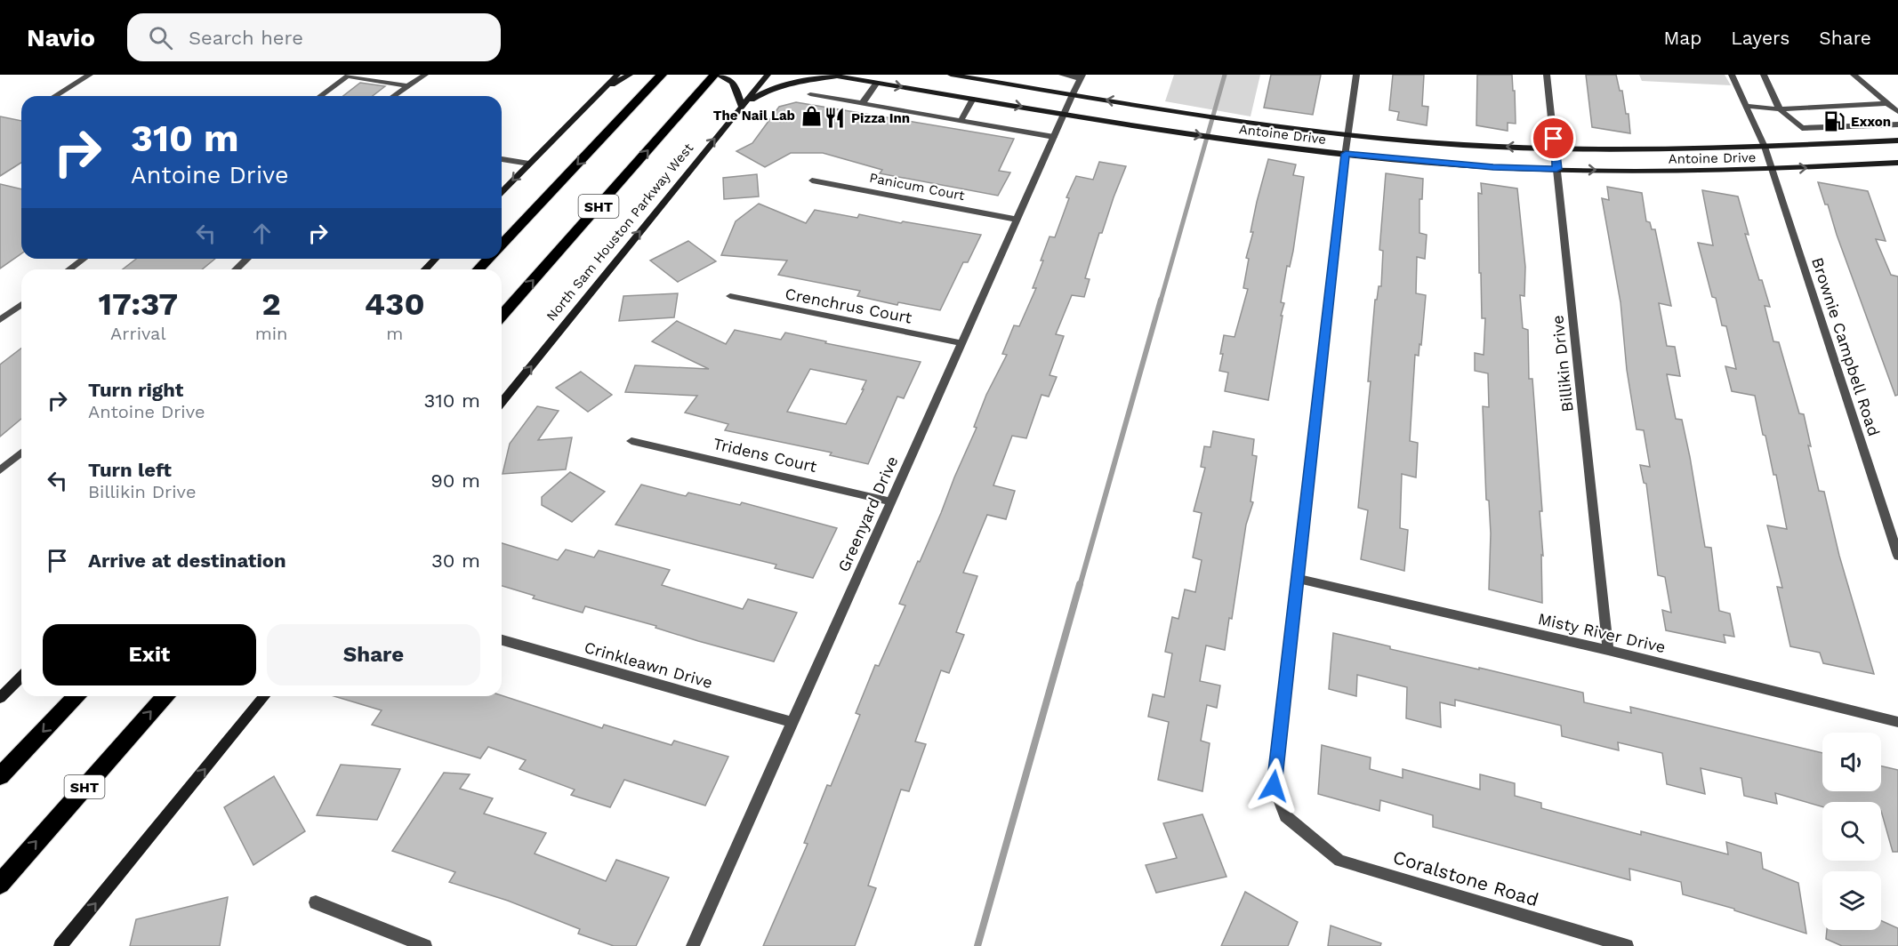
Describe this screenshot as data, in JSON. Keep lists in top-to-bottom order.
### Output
{
  "streets": {
    "highway": ["SHT"],
    "main road": ["Antoine Drive", "North Sam Houston Parkway West"],
    "street": [
      "Panicum Court",
      "Crenchrus Court",
      "Brownie Campbell Road",
      "Billikin Drive",
      "Tridens Court",
      "Greenyard Drive",
      "Misty River Drive",
      "Crinkleawn Drive",
      "Coralstone Road"
    ]
  },
  "crossings": [
    ["Antoine Drive", "Brownie Campbell Road"],
    ["Antoine Drive", "Billikin Drive"],
    ["Antoine Drive", "Greenyard Drive"],
    ["Antoine Drive", "Coralstone Road"],
    ["Panicum Court", "Greenyard Drive"],
    ["Crenchrus Court", "Greenyard Drive"],
    ["Billikin Drive", "Misty River Drive"],
    ["Tridens Court", "Greenyard Drive"],
    ["Greenyard Drive", "Crinkleawn Drive"],
    ["Misty River Drive", "Coralstone Road"]
  ],
  "one_way": ["North Sam Houston Parkway West"],
  "places": {
    "shop": ["The Nail Lab"],
    "restaurant": ["Pizza Inn"],
    "fuel station": ["Exxon"]
  },
  "page": {
    "header": "Navio",
    "search": "Search here",
    "nav": ["Map", "Layers", "Share"],
    "turn": ["310 m", "Antoine Drive"],
    "eta": [
      "17:37",
      "Arrival",
      "2",
      "min",
      "430",
      "m"
    ],
    "list": [
      {
        "name": "Turn right",
        "note": "Antoine Drive",
        "value": "310 m"
      },
      {
        "name": "Turn left",
        "note": "Billikin Drive",
        "value": "90 m"
      },
      {
        "name": "Arrive at destination",
        "value": "30 m"
      }
    ],
    "buttons": ["Exit", "Share"]
  }
}
